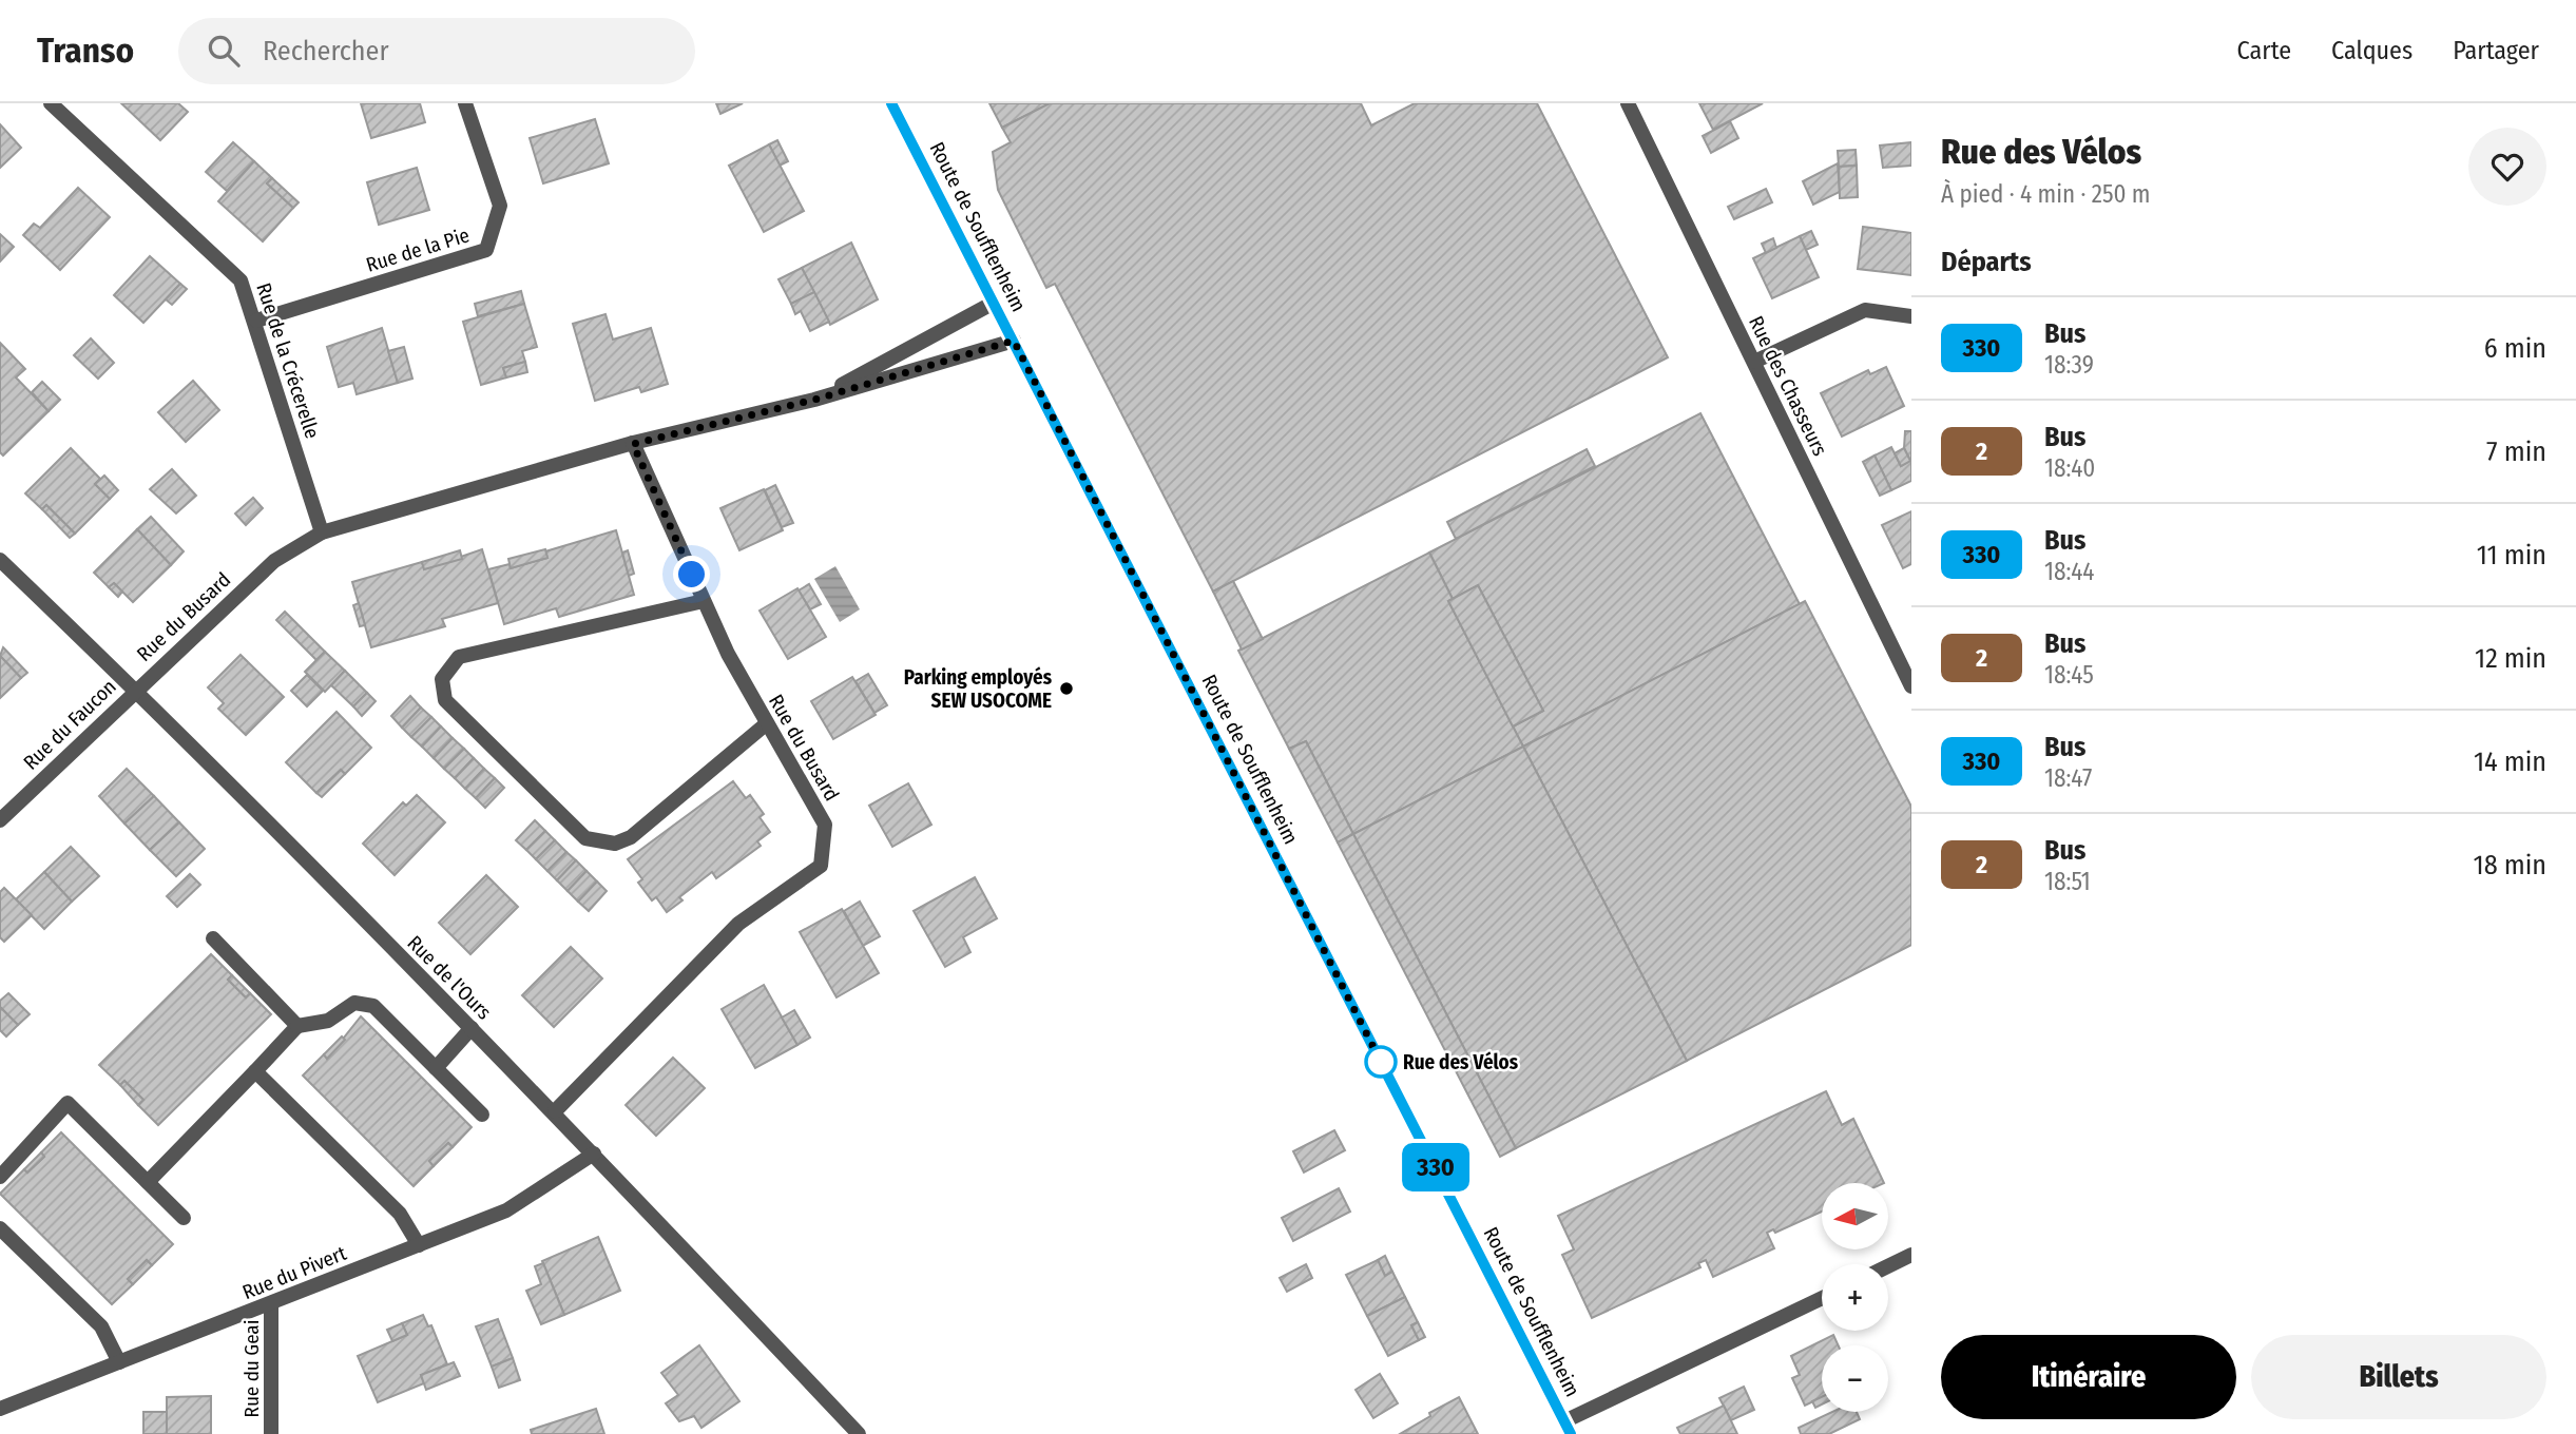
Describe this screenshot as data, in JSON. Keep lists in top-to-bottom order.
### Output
{
  "streets": {
    "main road": ["Route de Soufflenheim"],
    "street": [
      "Rue de la Pie",
      "Rue de la Crécerelle",
      "Rue des Chasseurs",
      "Rue du Busard",
      "Rue du Faucon",
      "Rue de l'Ours",
      "Rue du Pivert",
      "Rue du Geai"
    ]
  },
  "crossings": [
    ["Route de Soufflenheim", "Rue du Busard"],
    ["Rue de la Pie", "Rue de la Crécerelle"],
    ["Rue de la Crécerelle", "Rue du Busard"],
    ["Rue du Busard", "Rue du Faucon"],
    ["Rue du Busard", "Rue de l'Ours"],
    ["Rue du Faucon", "Rue de l'Ours"],
    ["Rue de l'Ours", "Rue du Pivert"],
    ["Rue du Pivert", "Rue du Geai"]
  ],
  "places": ["Parking employés SEW USOCOME", "Rue des Vélos"],
  "lines": ["bus line 330"],
  "north": "left",
  "page": {
    "header": "Transo",
    "search": "Rechercher",
    "nav": ["Carte", "Calques", "Partager"],
    "on_map": "330",
    "heading": [
      ["Rue des Vélos", "À pied · 4 min · 250 m"],
      "Départs"
    ],
    "list": [
      {
        "mark": "330",
        "name": "Bus",
        "note": "18:39",
        "value": "6 min"
      },
      {
        "mark": "2",
        "name": "Bus",
        "note": "18:40",
        "value": "7 min"
      },
      {
        "mark": "330",
        "name": "Bus",
        "note": "18:44",
        "value": "11 min"
      },
      {
        "mark": "2",
        "name": "Bus",
        "note": "18:45",
        "value": "12 min"
      },
      {
        "mark": "330",
        "name": "Bus",
        "note": "18:47",
        "value": "14 min"
      },
      {
        "mark": "2",
        "name": "Bus",
        "note": "18:51",
        "value": "18 min"
      }
    ],
    "map_buttons": ["+", "−"],
    "buttons": ["Itinéraire", "Billets"]
  }
}
